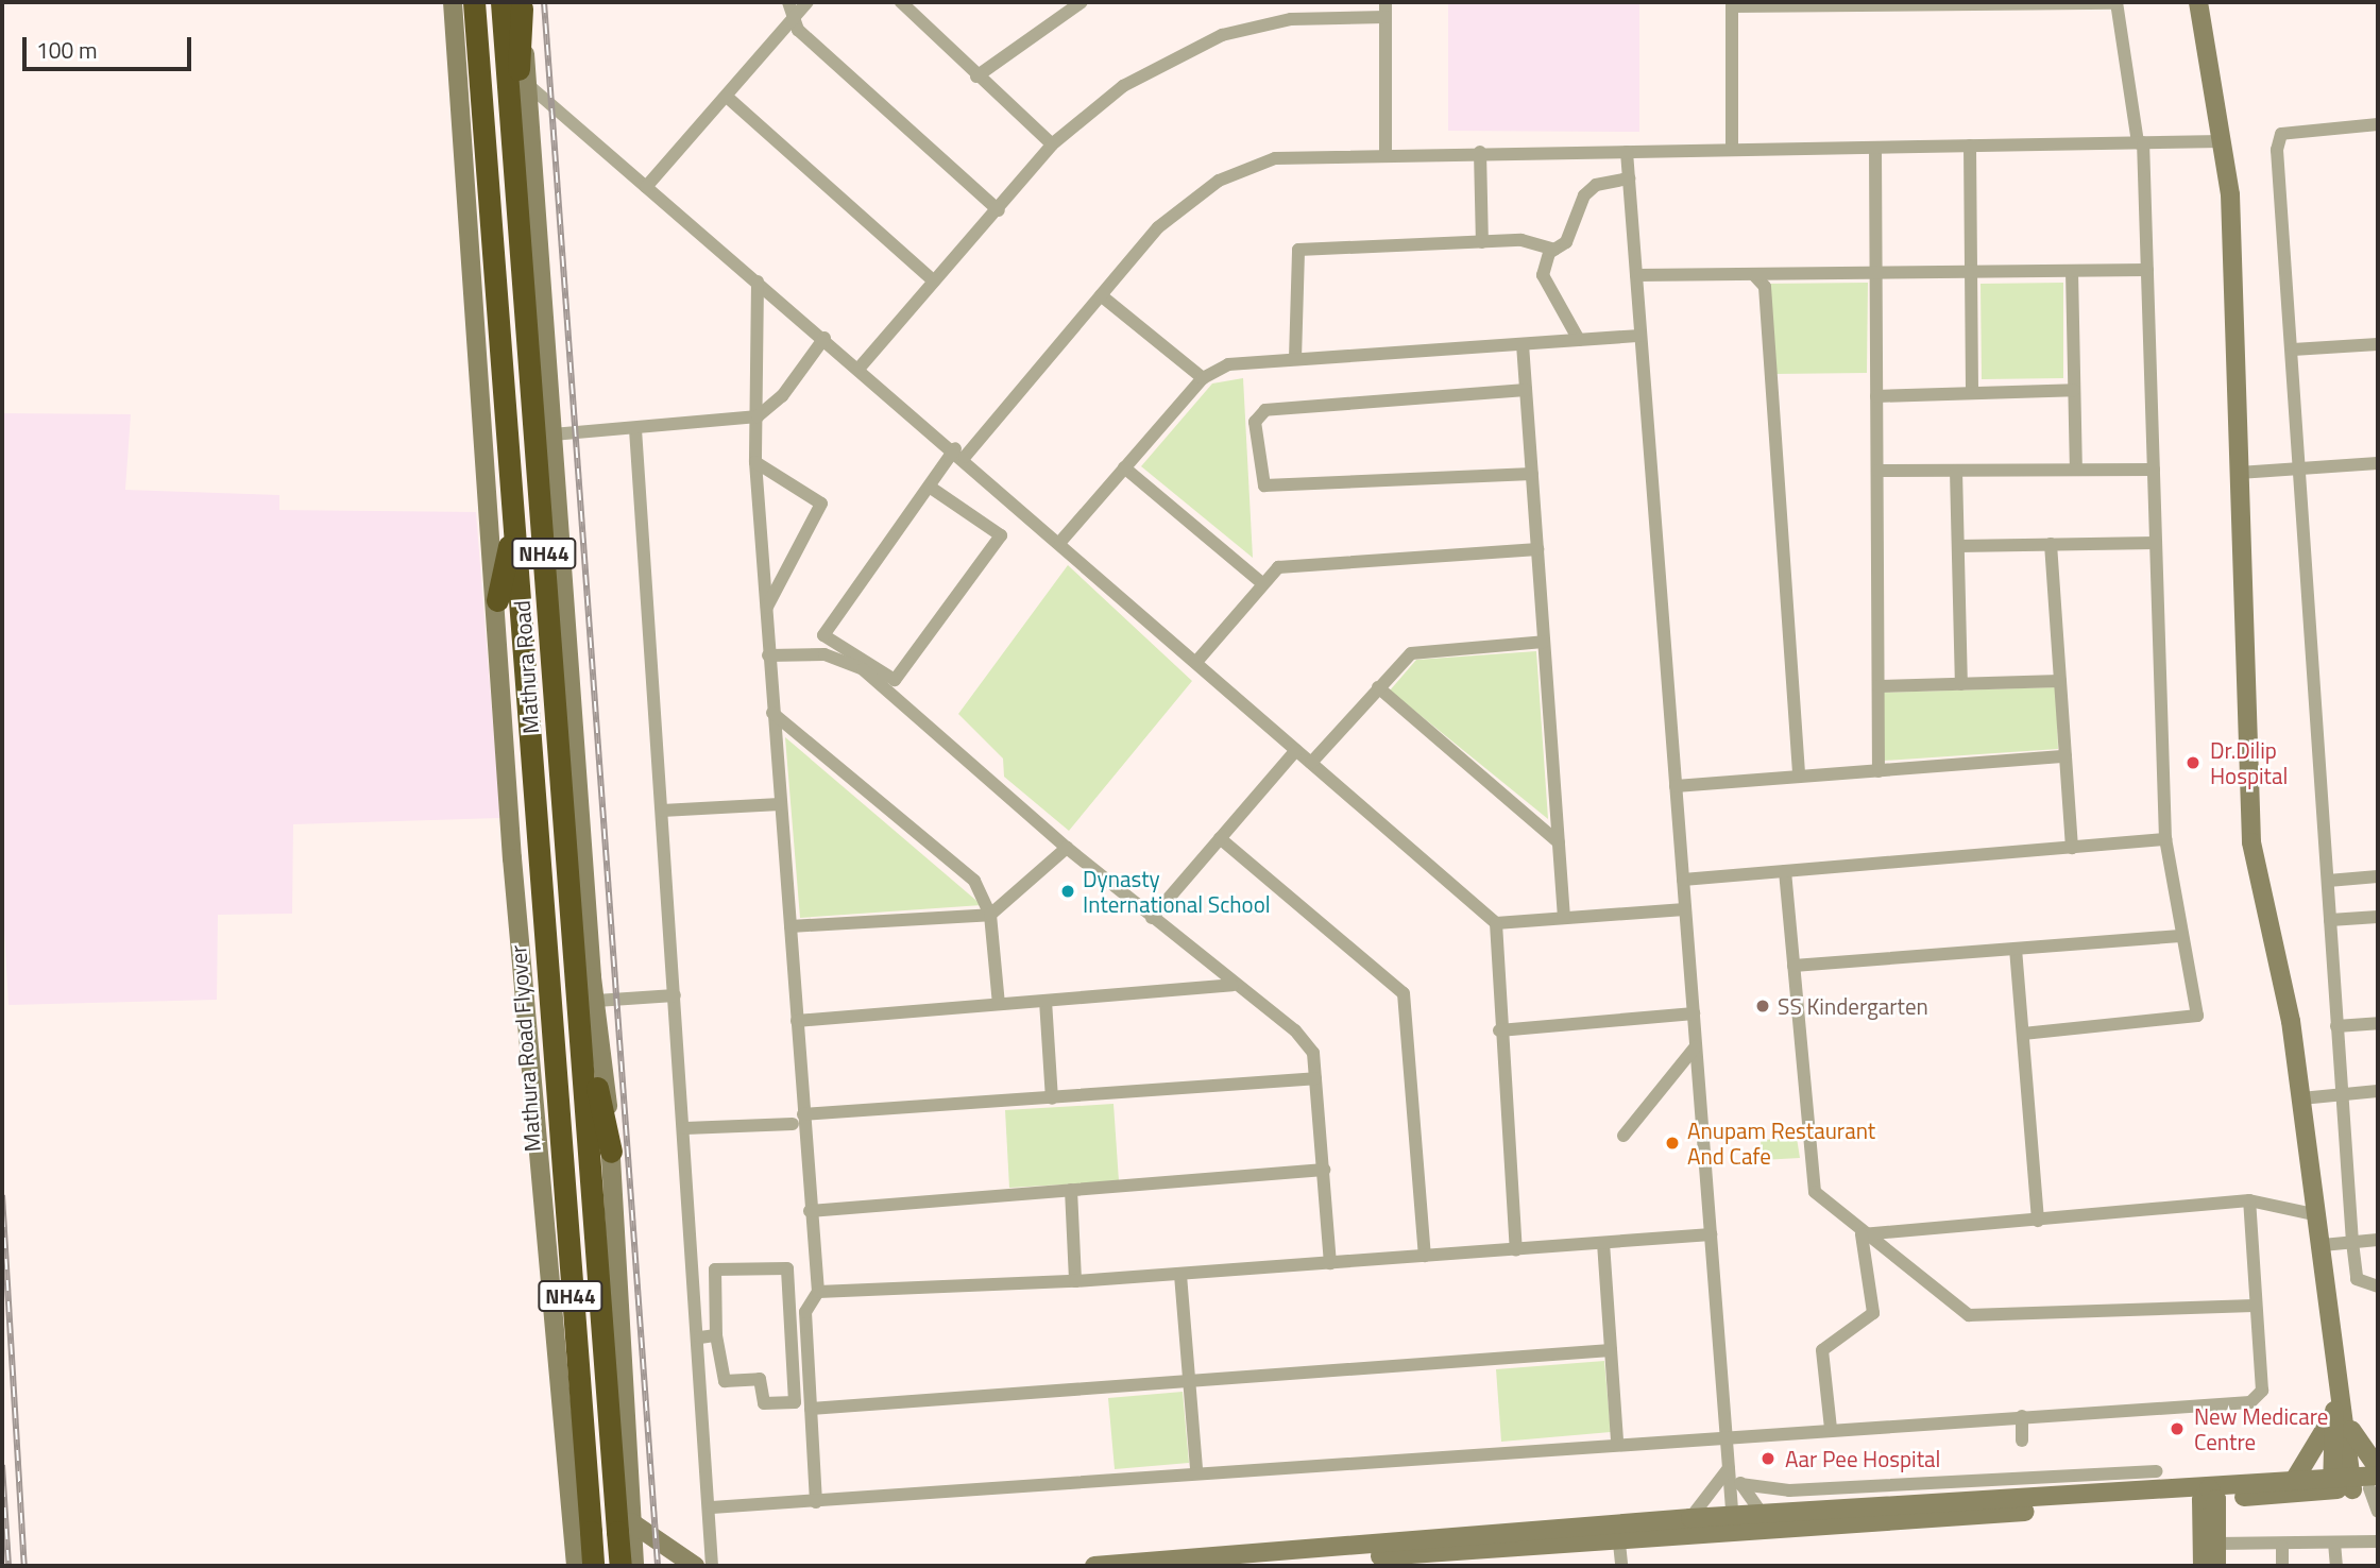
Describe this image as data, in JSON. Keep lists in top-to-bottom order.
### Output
{
  "streets": {
    "highway": ["NH44", "Mathura Road", "Mathura Road Flyover"]
  },
  "crossings": [
    ["NH44", "Mathura Road"],
    ["NH44", "Mathura Road Flyover"]
  ],
  "places": [
    "Dr.Dilip Hospital",
    "Dynasty International School",
    "SS Kindergarten",
    "Anupam Restaurant And Cafe",
    "New Medicare Centre",
    "Aar Pee Hospital"
  ],
  "scale_bar": "100 m"
}
